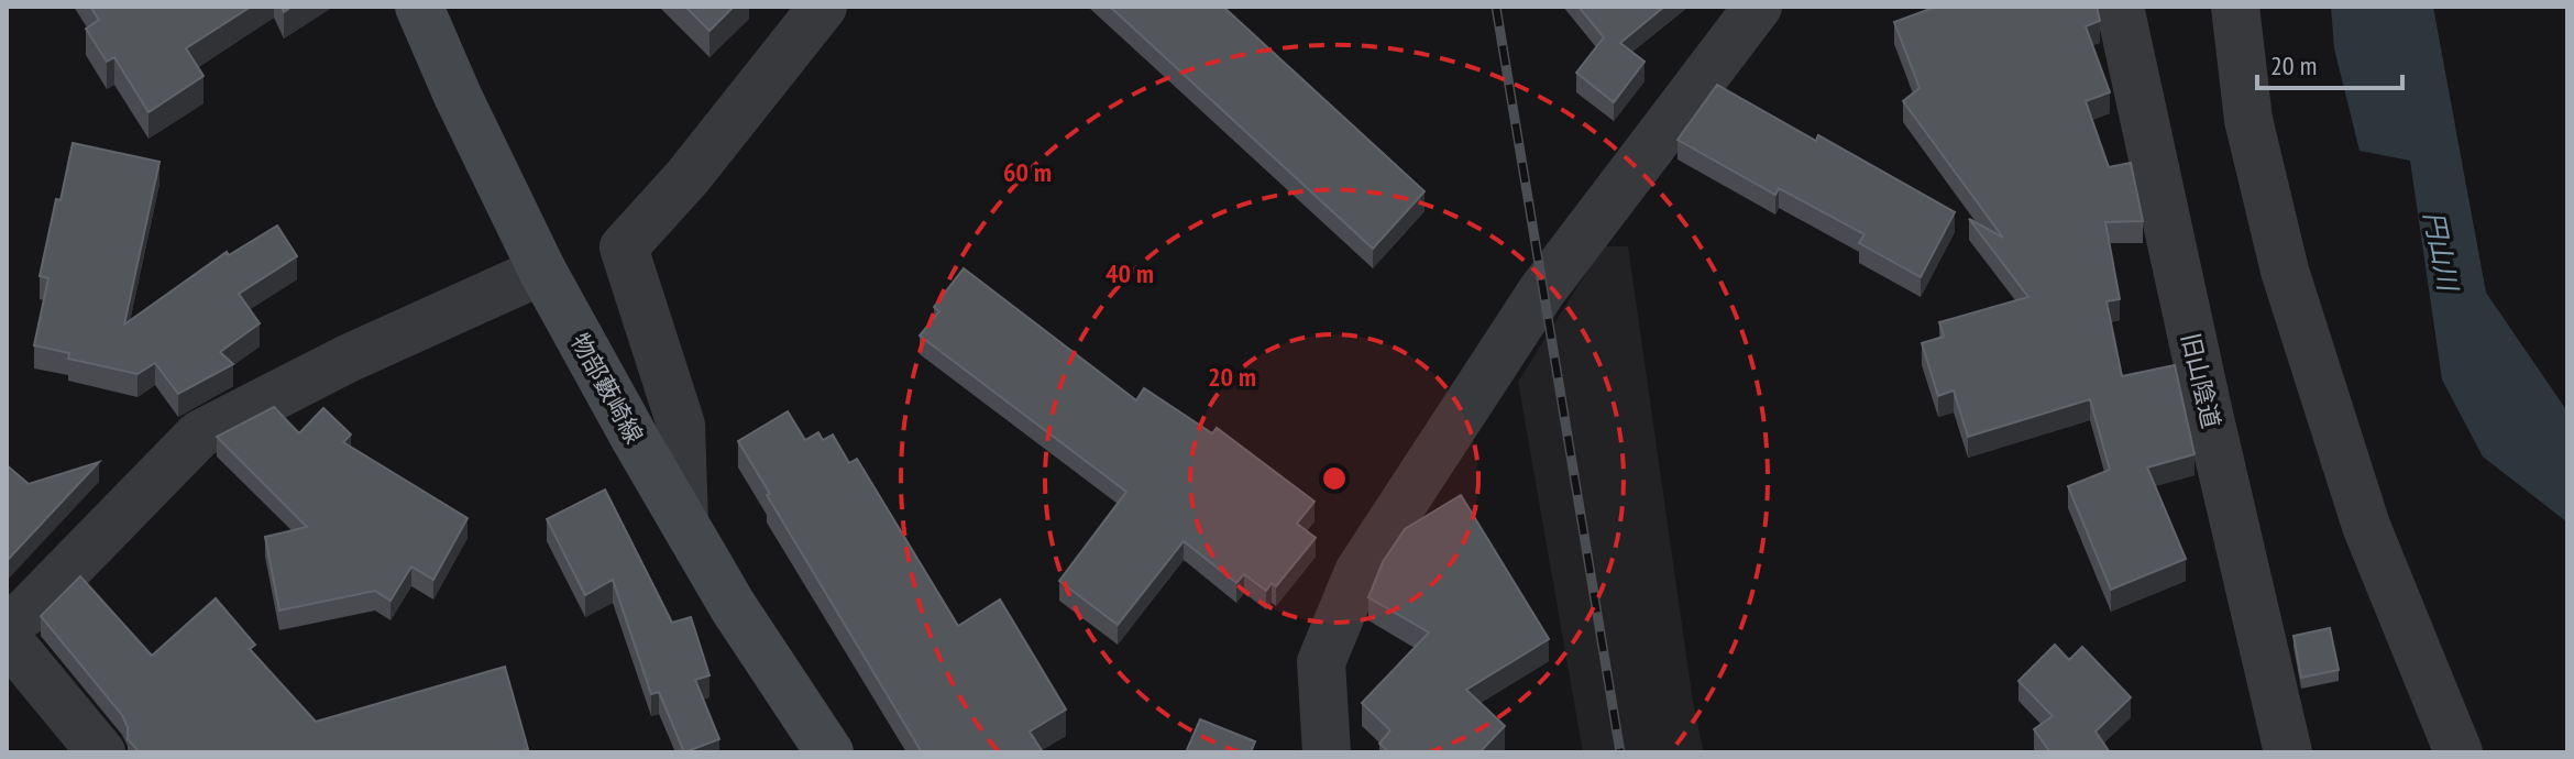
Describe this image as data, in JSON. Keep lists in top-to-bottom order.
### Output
{
  "streets": {
    "main road": ["物部藪崎線"],
    "street": ["旧山陰道"]
  },
  "water": ["円山川"],
  "scale_bar": "20 m",
  "rings": ["60 m", "40 m", "20 m"]
}
